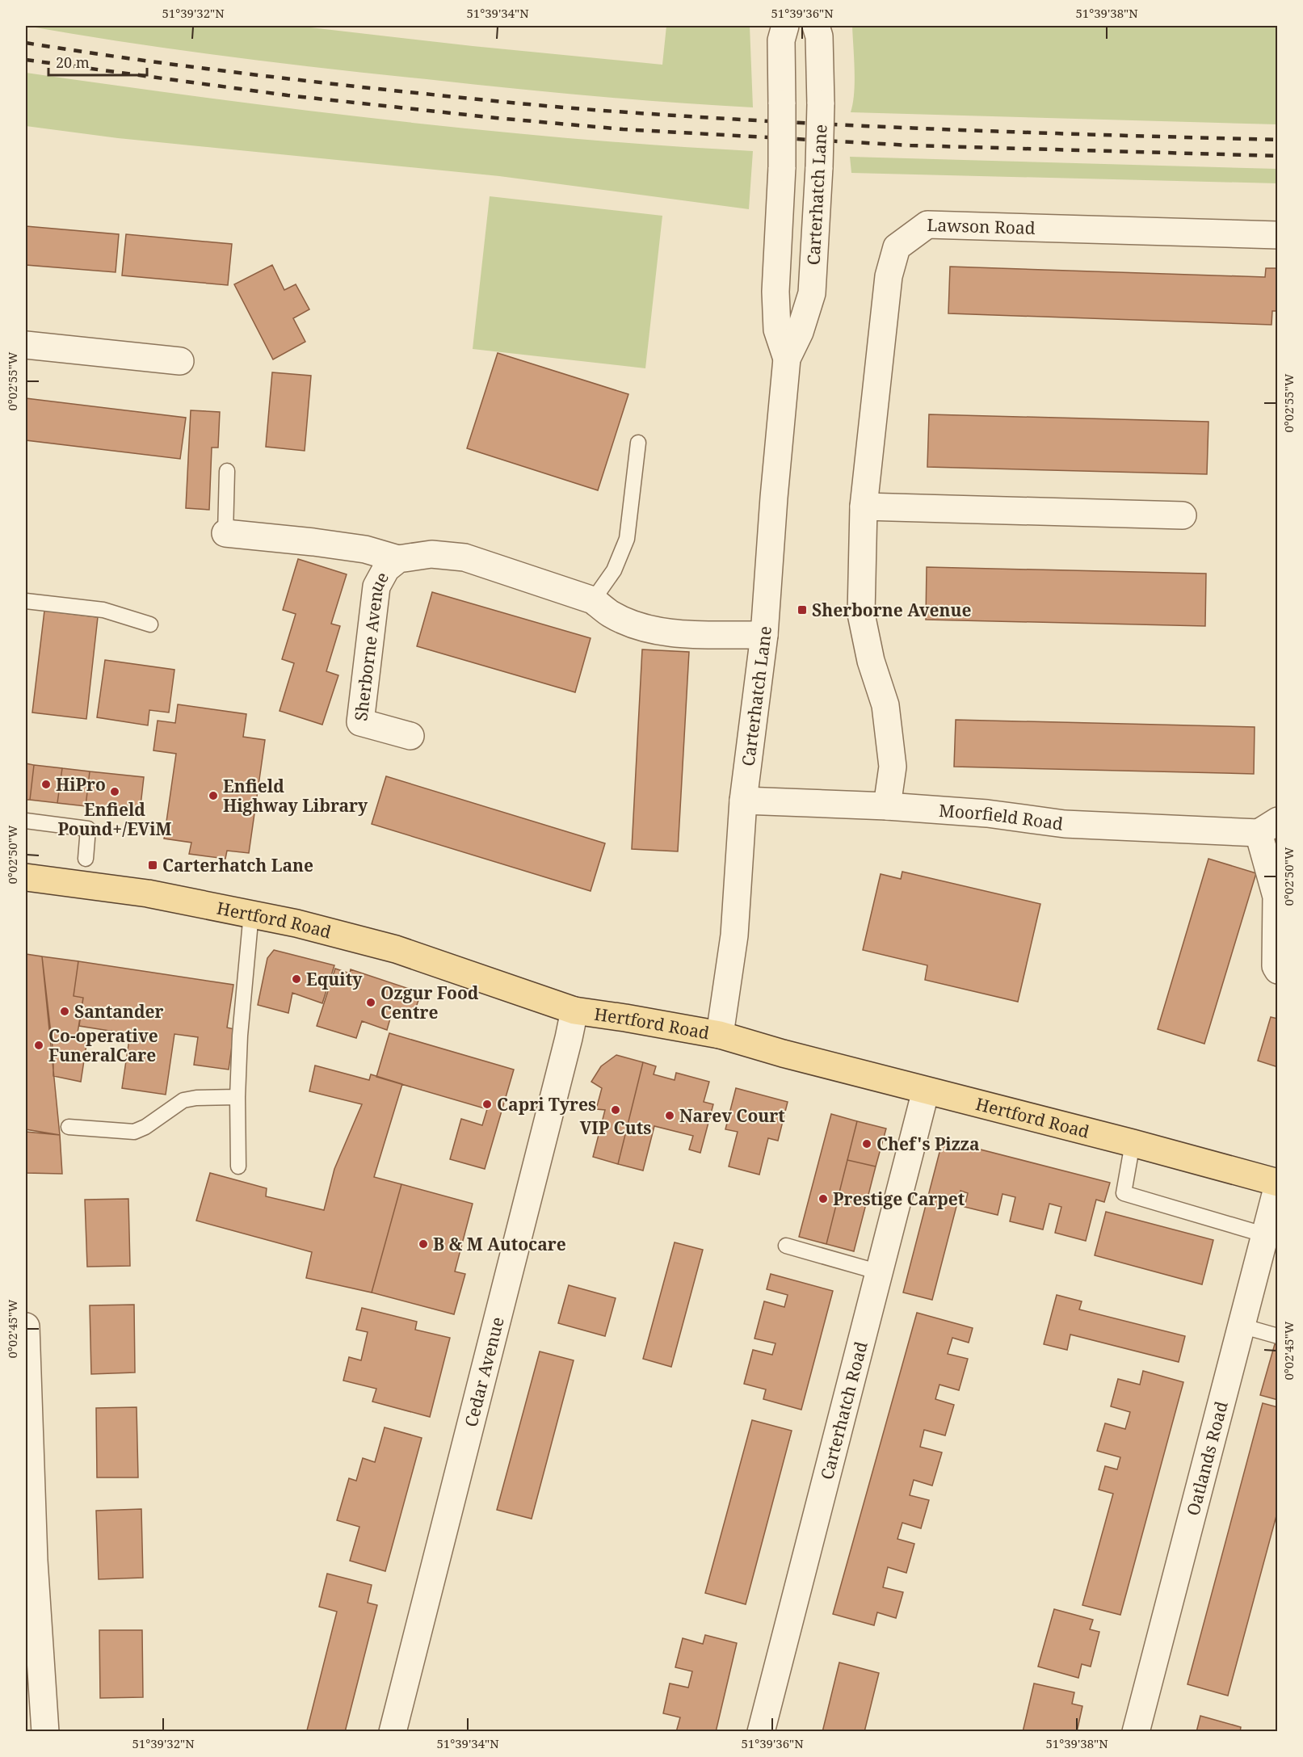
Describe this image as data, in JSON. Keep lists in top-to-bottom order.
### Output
{
  "streets": {
    "main road": ["Hertford Road"],
    "street": [
      "Carterhatch Lane",
      "Lawson Road",
      "Sherborne Avenue",
      "Moorfield Road",
      "Cedar Avenue",
      "Carterhatch Road",
      "Oatlands Road"
    ]
  },
  "crossings": [
    ["Carterhatch Lane", "Sherborne Avenue"],
    ["Carterhatch Lane", "Moorfield Road"],
    ["Carterhatch Lane", "Hertford Road"],
    ["Lawson Road", "Moorfield Road"],
    ["Hertford Road", "Cedar Avenue"],
    ["Hertford Road", "Carterhatch Road"],
    ["Hertford Road", "Oatlands Road"]
  ],
  "places": {
    "transit": ["Sherborne Avenue", "Carterhatch Lane"],
    "other": [
      "HiPro",
      "Enfield Pound+/EViM",
      "Enfield Highway Library",
      "Equity",
      "Ozgur Food Centre",
      "Santander",
      "Co-operative FuneralCare",
      "Capri Tyres",
      "VIP Cuts",
      "Narev Court",
      "Chef's Pizza",
      "Prestige Carpet",
      "B & M Autocare"
    ]
  },
  "scale_bar": "20 m",
  "coordinates": [
    "51°39'32\"N",
    "51°39'34\"N",
    "51°39'36\"N",
    "51°39'38\"N",
    "0°02'55\"W",
    "0°02'50\"W",
    "0°02'45\"W"
  ]
}
